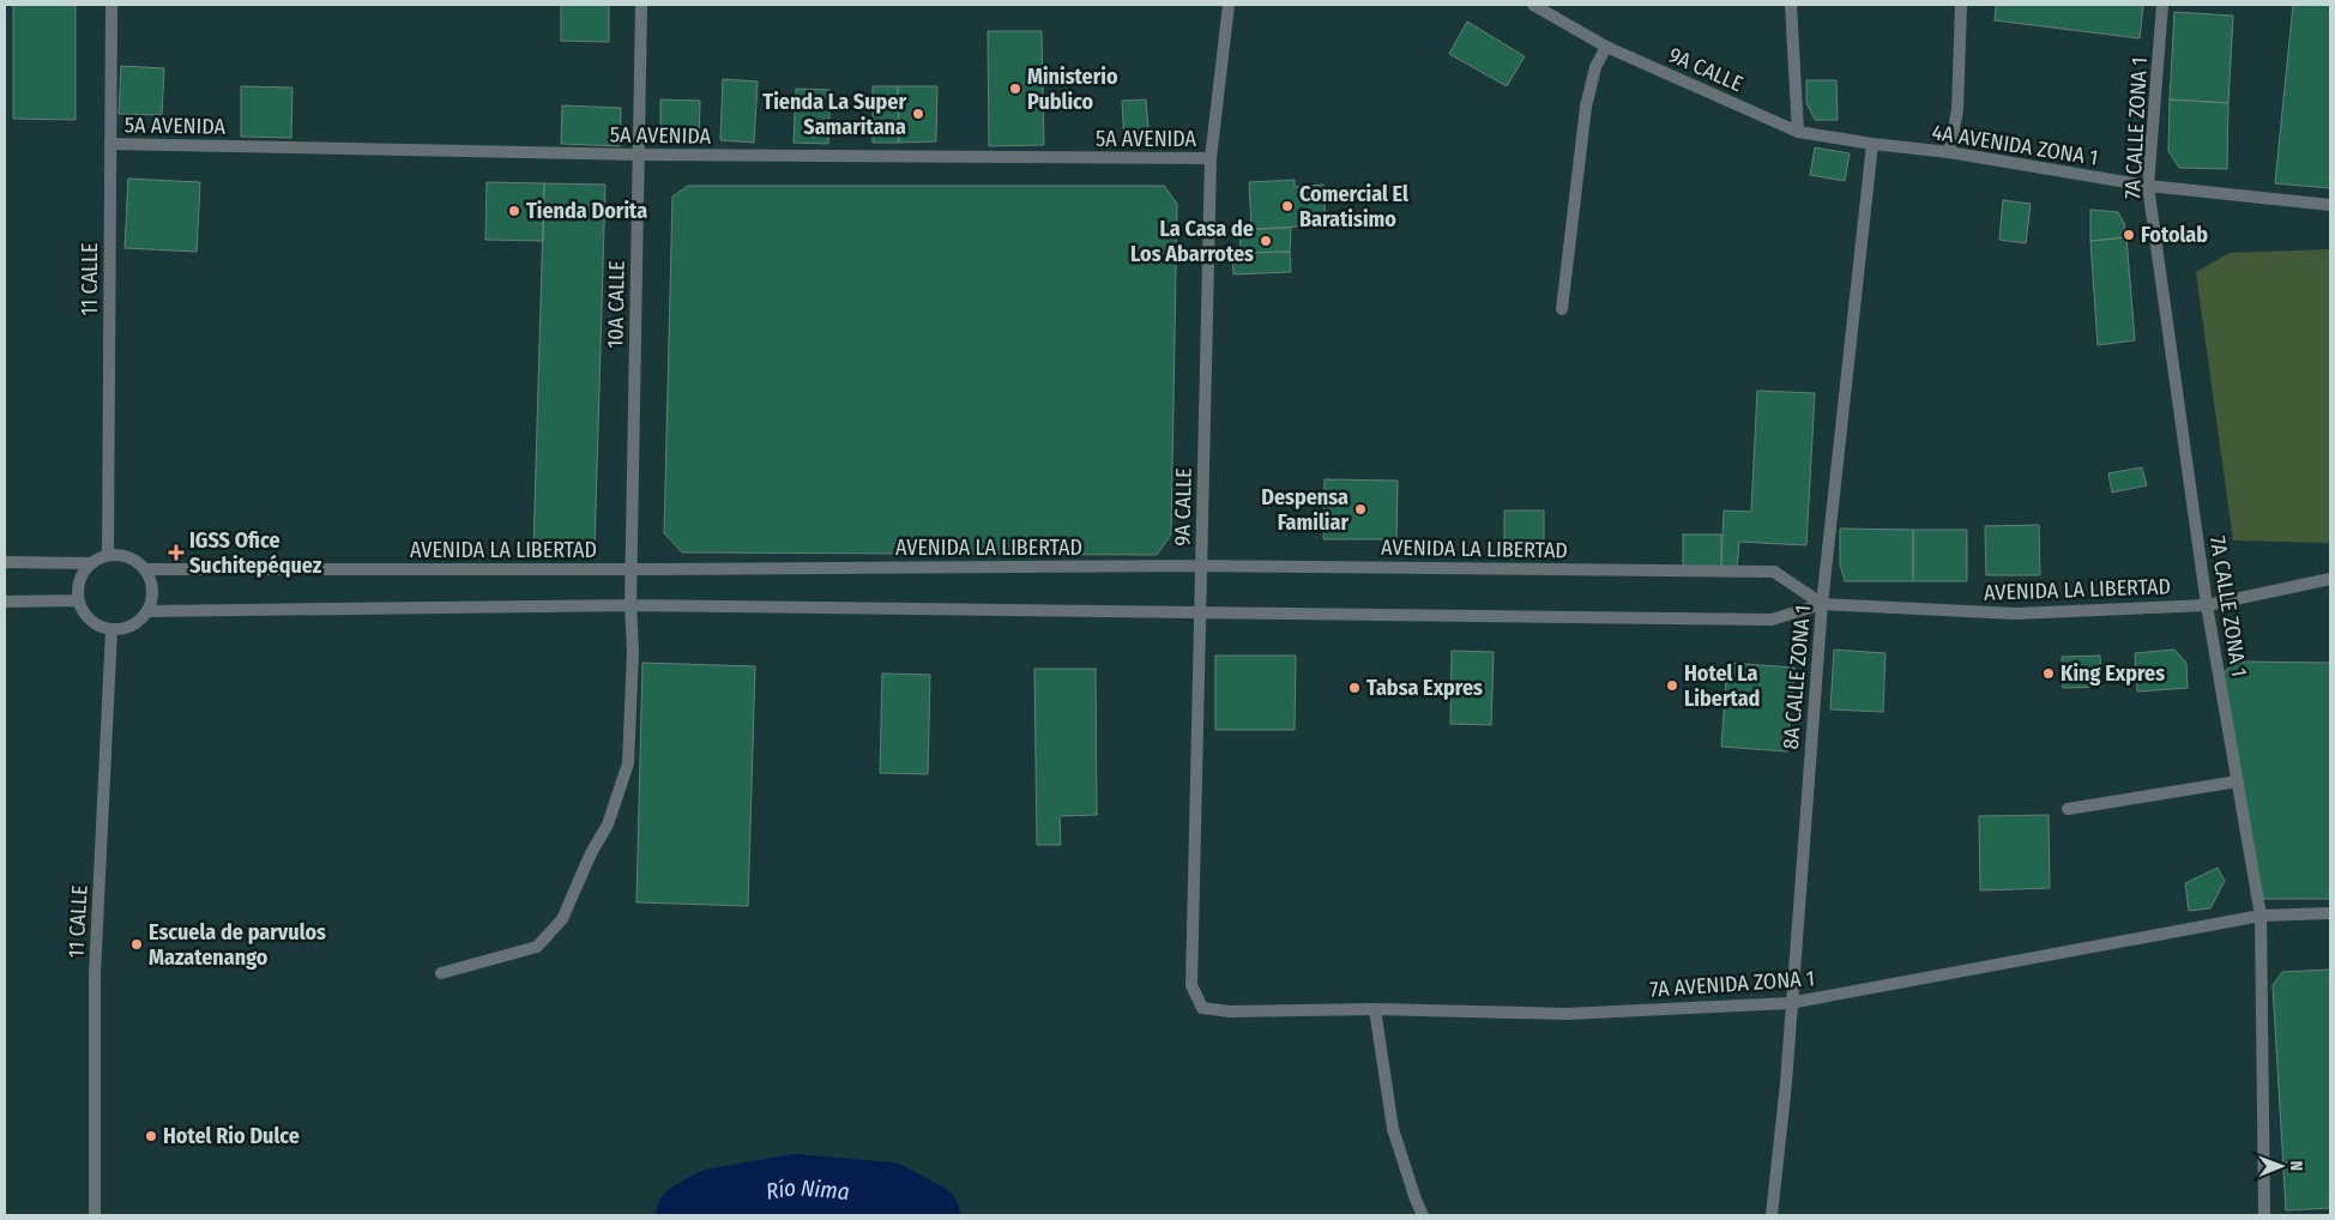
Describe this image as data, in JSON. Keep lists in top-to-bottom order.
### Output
{
  "streets": {
    "street": [
      "9A CALLE",
      "5A AVENIDA",
      "7A CALLE ZONA 1",
      "4A AVENIDA ZONA 1",
      "11 CALLE",
      "10A CALLE",
      "AVENIDA LA LIBERTAD",
      "8A CALLE ZONA 1",
      "7A AVENIDA ZONA 1"
    ]
  },
  "crossings": [
    ["9A CALLE", "5A AVENIDA"],
    ["9A CALLE", "4A AVENIDA ZONA 1"],
    ["9A CALLE", "AVENIDA LA LIBERTAD"],
    ["9A CALLE", "8A CALLE ZONA 1"],
    ["9A CALLE", "7A AVENIDA ZONA 1"],
    ["5A AVENIDA", "11 CALLE"],
    ["5A AVENIDA", "10A CALLE"],
    ["7A CALLE ZONA 1", "4A AVENIDA ZONA 1"],
    ["7A CALLE ZONA 1", "AVENIDA LA LIBERTAD"],
    ["7A CALLE ZONA 1", "7A AVENIDA ZONA 1"],
    ["4A AVENIDA ZONA 1", "8A CALLE ZONA 1"],
    ["11 CALLE", "AVENIDA LA LIBERTAD"],
    ["10A CALLE", "AVENIDA LA LIBERTAD"],
    ["AVENIDA LA LIBERTAD", "8A CALLE ZONA 1"],
    ["8A CALLE ZONA 1", "7A AVENIDA ZONA 1"]
  ],
  "water": ["Río Nima"],
  "places": {
    "other": [
      "Ministerio Publico",
      "Tienda La Super Samaritana",
      "Comercial El Baratisimo",
      "Tienda Dorita",
      "Fotolab",
      "La Casa de Los Abarrotes",
      "Despensa Familiar",
      "King Expres",
      "Hotel La Libertad",
      "Tabsa Expres",
      "Escuela de parvulos Mazatenango",
      "Hotel Rio Dulce"
    ],
    "health": ["IGSS Ofice Suchitepéquez"]
  },
  "north": "right"
}
